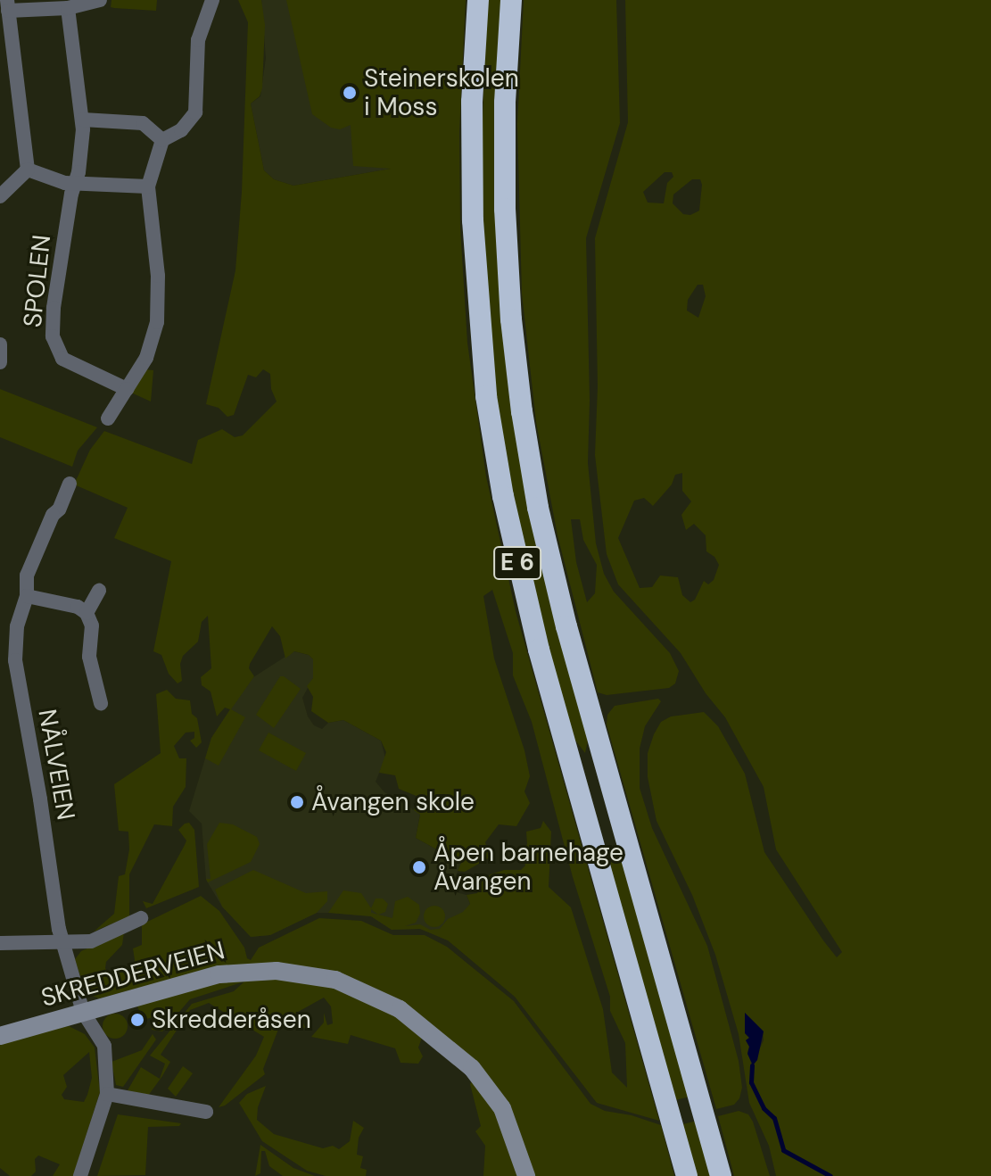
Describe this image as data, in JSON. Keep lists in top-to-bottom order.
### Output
{
  "streets": {
    "highway": ["E 6"],
    "street": ["SPOLEN", "NÅLVEIEN", "SKREDDERVEIEN"]
  },
  "crossings": [
    ["NÅLVEIEN", "SKREDDERVEIEN"]
  ],
  "places": [
    "Steinerskolen i Moss",
    "Åvangen skole",
    "Åpen barnehage Åvangen",
    "Skredderåsen"
  ]
}
